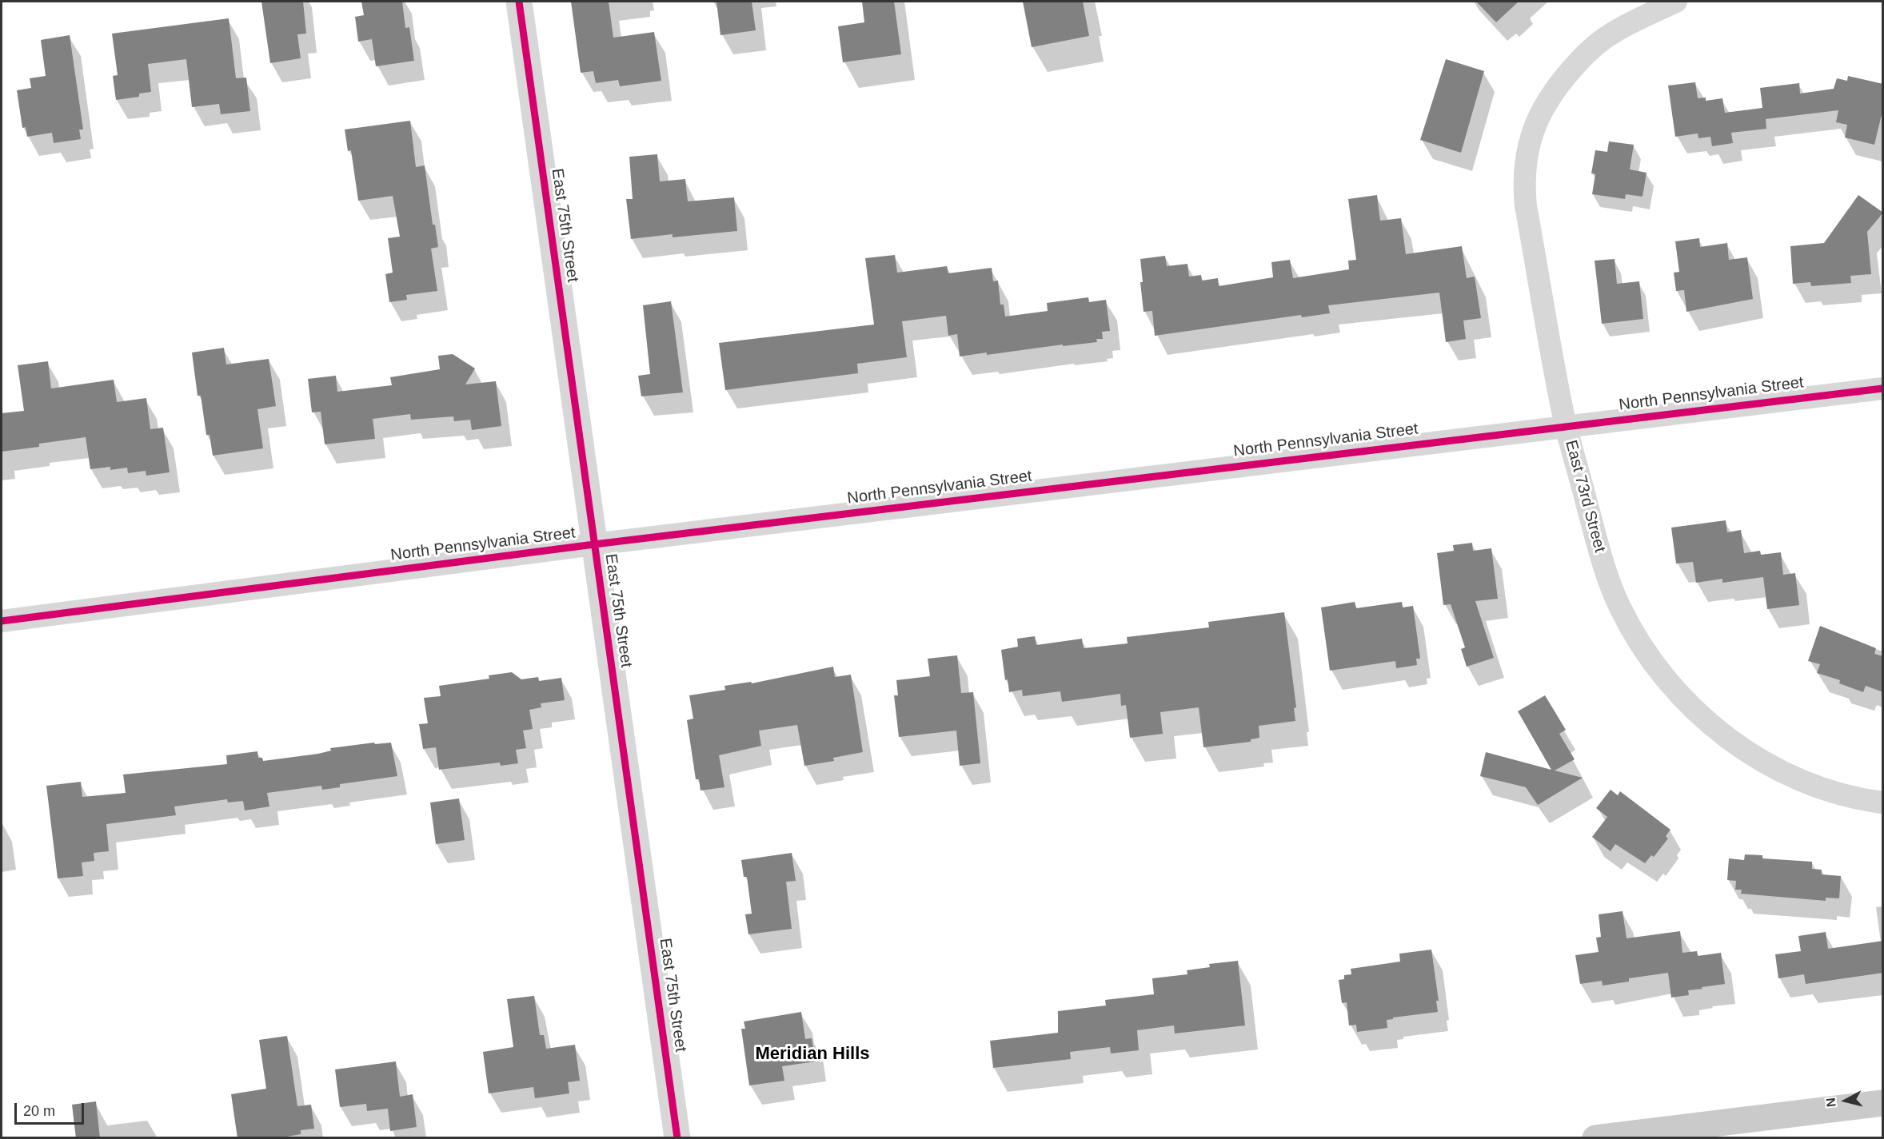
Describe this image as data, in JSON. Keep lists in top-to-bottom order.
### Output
{
  "streets": {
    "street": ["East 75th Street", "North Pennsylvania Street", "East 73rd Street"]
  },
  "crossings": [
    ["East 75th Street", "North Pennsylvania Street"],
    ["North Pennsylvania Street", "East 73rd Street"]
  ],
  "districts": ["Meridian Hills"],
  "scale_bar": "20 m",
  "north": "left"
}
